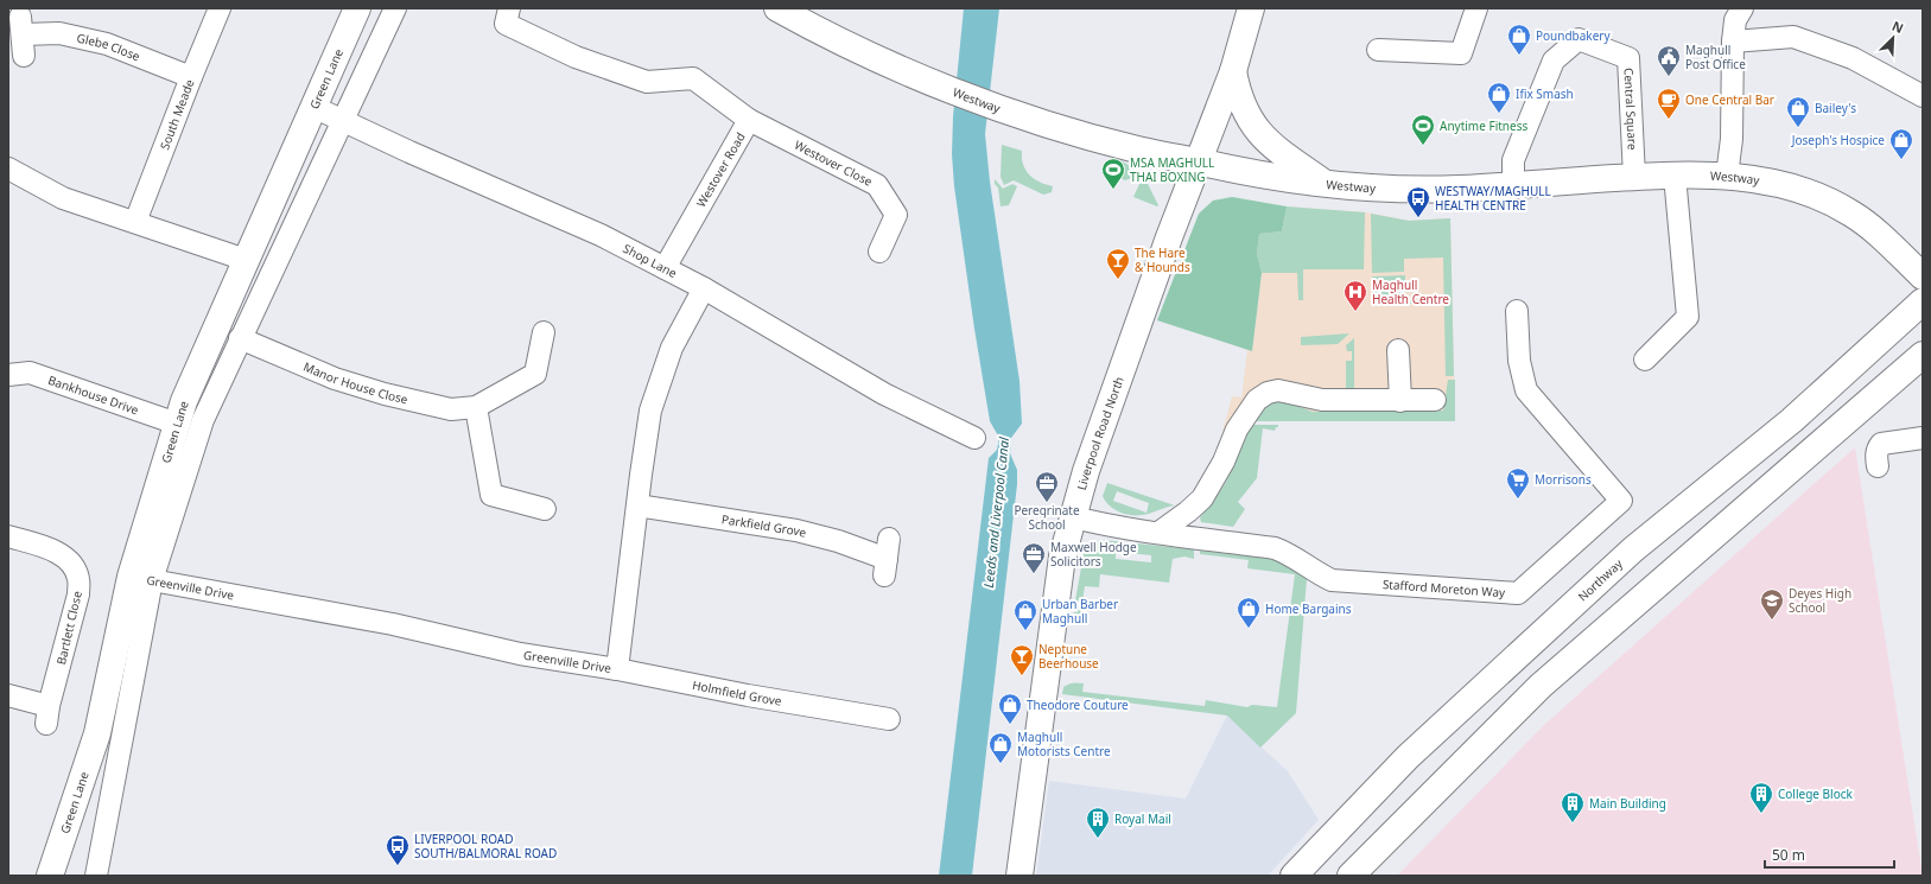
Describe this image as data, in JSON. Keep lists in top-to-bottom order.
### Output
{
  "streets": {
    "main road": [
      "Green Lane",
      "Westway",
      "Liverpool Road North",
      "Northway"
    ],
    "street": [
      "Glebe Close",
      "Central Square",
      "South Meade",
      "Westover Close",
      "Westover Road",
      "Shop Lane",
      "Manor House Close",
      "Bankhouse Drive",
      "Parkfield Grove",
      "Greenville Drive",
      "Stafford Moreton Way",
      "Bartlett Close",
      "Holmfield Grove"
    ]
  },
  "crossings": [
    ["Glebe Close", "South Meade"],
    ["Green Lane", "Shop Lane"],
    ["Green Lane", "Bankhouse Drive"],
    ["Green Lane", "Greenville Drive"],
    ["Westway", "Central Square"],
    ["Westway", "Liverpool Road North"],
    ["Westover Close", "Westover Road"],
    ["Westover Road", "Shop Lane"],
    ["Shop Lane", "Greenville Drive"],
    ["Liverpool Road North", "Stafford Moreton Way"],
    ["Parkfield Grove", "Greenville Drive"],
    ["Greenville Drive", "Holmfield Grove"]
  ],
  "water": ["Leeds and Liverpool Canal"],
  "places": {
    "shop": [
      "Poundbakery",
      "Ifix Smash",
      "Bailey's",
      "Joseph's Hospice",
      "Home Bargains",
      "Urban Barber Maghull",
      "Theodore Couture",
      "Maghull Motorists Centre"
    ],
    "public building": ["Maghull Post Office"],
    "cafe": ["One Central Bar"],
    "sports": ["Anytime Fitness", "MSA MAGHULL THAI BOXING"],
    "bus stop": ["WESTWAY/MAGHULL HEALTH CENTRE", "LIVERPOOL ROAD SOUTH/BALMORAL ROAD"],
    "bar": ["The Hare & Hounds", "Neptune Beerhouse"],
    "hospital": ["Maghull Health Centre"],
    "supermarket": ["Morrisons"],
    "office": ["Peregrinate School", "Maxwell Hodge Solicitors"],
    "school or university": ["Deyes High School"],
    "building": ["College Block", "Main Building", "Royal Mail"]
  },
  "scale_bar": "50 m",
  "north": "top right"
}
